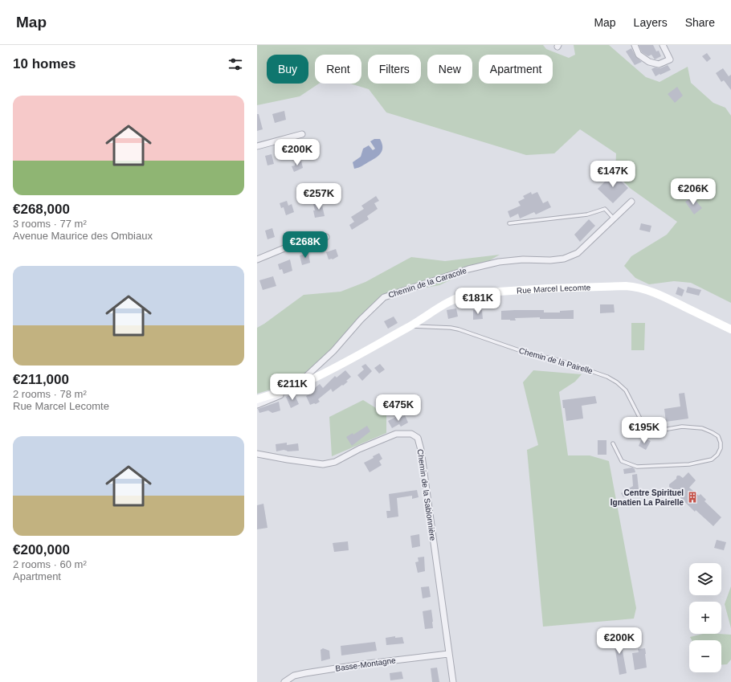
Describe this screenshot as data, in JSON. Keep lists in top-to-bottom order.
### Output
{
  "streets": {
    "street": [
      "Chemin de la Caracole",
      "Rue Marcel Lecomte",
      "Chemin de la Sablonnière",
      "Basse-Montagne"
    ],
    "lane": ["Chemin de la Pairelle"]
  },
  "crossings": [
    ["Chemin de la Caracole", "Rue Marcel Lecomte"],
    ["Rue Marcel Lecomte", "Chemin de la Pairelle"],
    ["Chemin de la Sablonnière", "Basse-Montagne"]
  ],
  "places": {
    "building": ["Centre Spirituel Ignatien La Pairelle"]
  },
  "page": {
    "header": "Map",
    "nav": ["Map", "Layers", "Share"],
    "heading": "10 homes",
    "chip": [
      "Buy",
      "Rent",
      "Filters",
      "New",
      "Apartment"
    ],
    "list": [
      {
        "name": "€268,000",
        "note": "3 rooms · 77 m² · Avenue Maurice des Ombiaux"
      },
      {
        "name": "€211,000",
        "note": "2 rooms · 78 m² · Rue Marcel Lecomte"
      },
      {
        "name": "€200,000",
        "note": "2 rooms · 60 m² · Apartment"
      }
    ],
    "price": [
      "€200K",
      "€147K",
      "€206K",
      "€257K",
      "€268K",
      "€181K",
      "€211K",
      "€475K",
      "€195K",
      "€200K"
    ],
    "map_buttons": ["+", "−"]
  }
}
